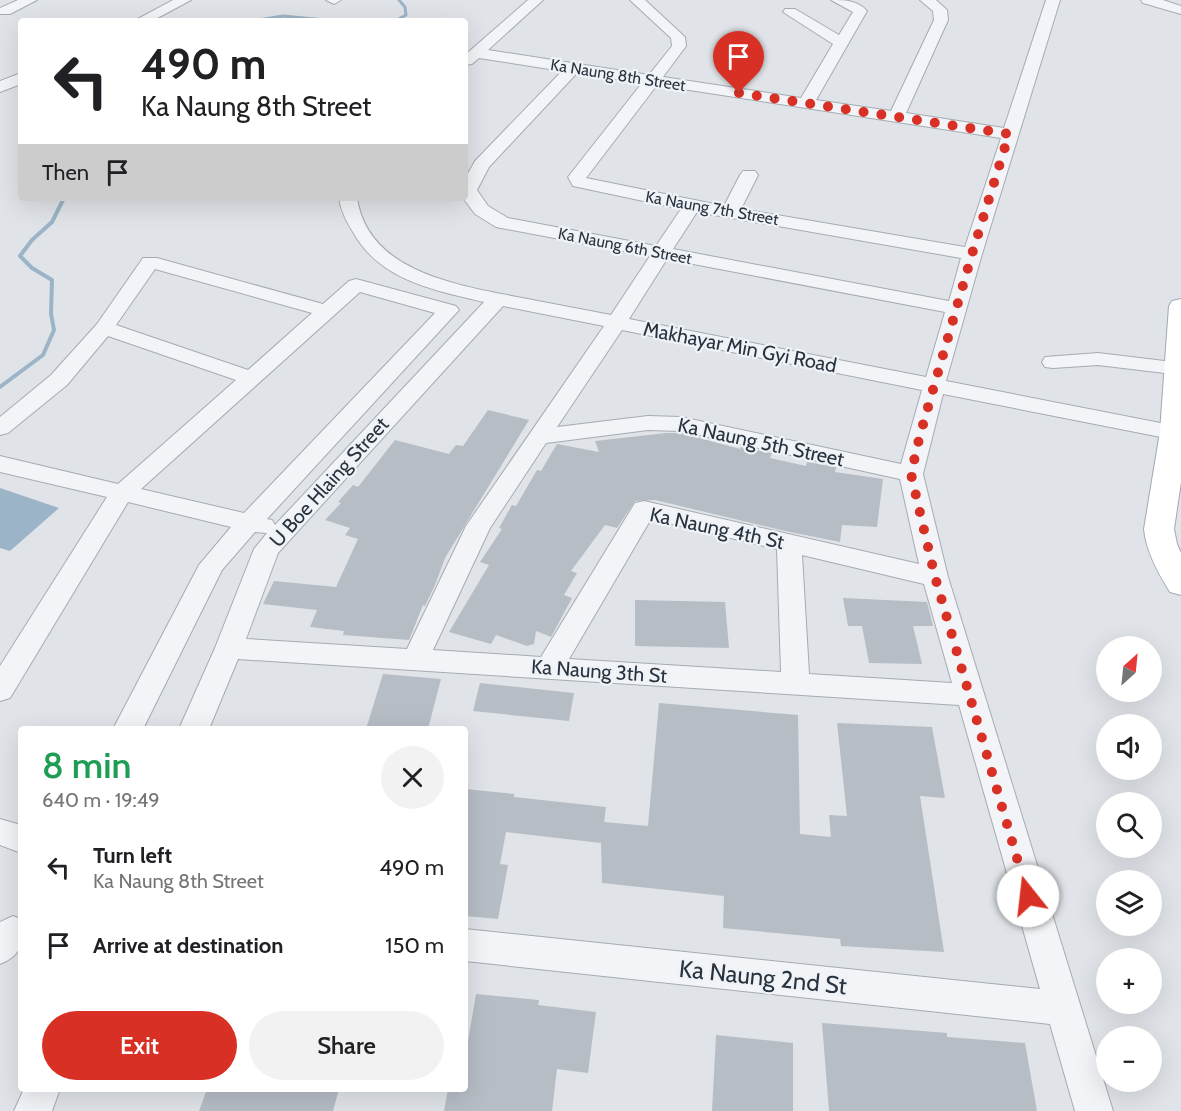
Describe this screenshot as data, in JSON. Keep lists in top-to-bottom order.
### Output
{
  "streets": {
    "street": [
      "Ka Naung 8th Street",
      "Ka Naung 7th Street",
      "Ka Naung 6th Street",
      "Makhayar Min Gyi Road",
      "Ka Naung 5th Street",
      "U Boe Hlaing Street",
      "Ka Naung 4th St",
      "Ka Naung 3th St",
      "Ka Naung 2nd St"
    ]
  },
  "crossings": [
    ["Ka Naung 8th Street", "Ka Naung 7th Street"],
    ["Ka Naung 8th Street", "Ka Naung 6th Street"],
    ["Makhayar Min Gyi Road", "U Boe Hlaing Street"],
    ["U Boe Hlaing Street", "Ka Naung 3th St"],
    ["Ka Naung 4th St", "Ka Naung 3th St"]
  ],
  "north": "top right",
  "page": {
    "turn": ["490 m", "Ka Naung 8th Street"],
    "then": "Then",
    "map_buttons": ["+", "−"],
    "heading": ["8 min", "640 m · 19:49"],
    "list": [
      {
        "name": "Turn left",
        "note": "Ka Naung 8th Street",
        "value": "490 m"
      },
      {
        "name": "Arrive at destination",
        "value": "150 m"
      }
    ],
    "buttons": ["Exit", "Share"]
  }
}
